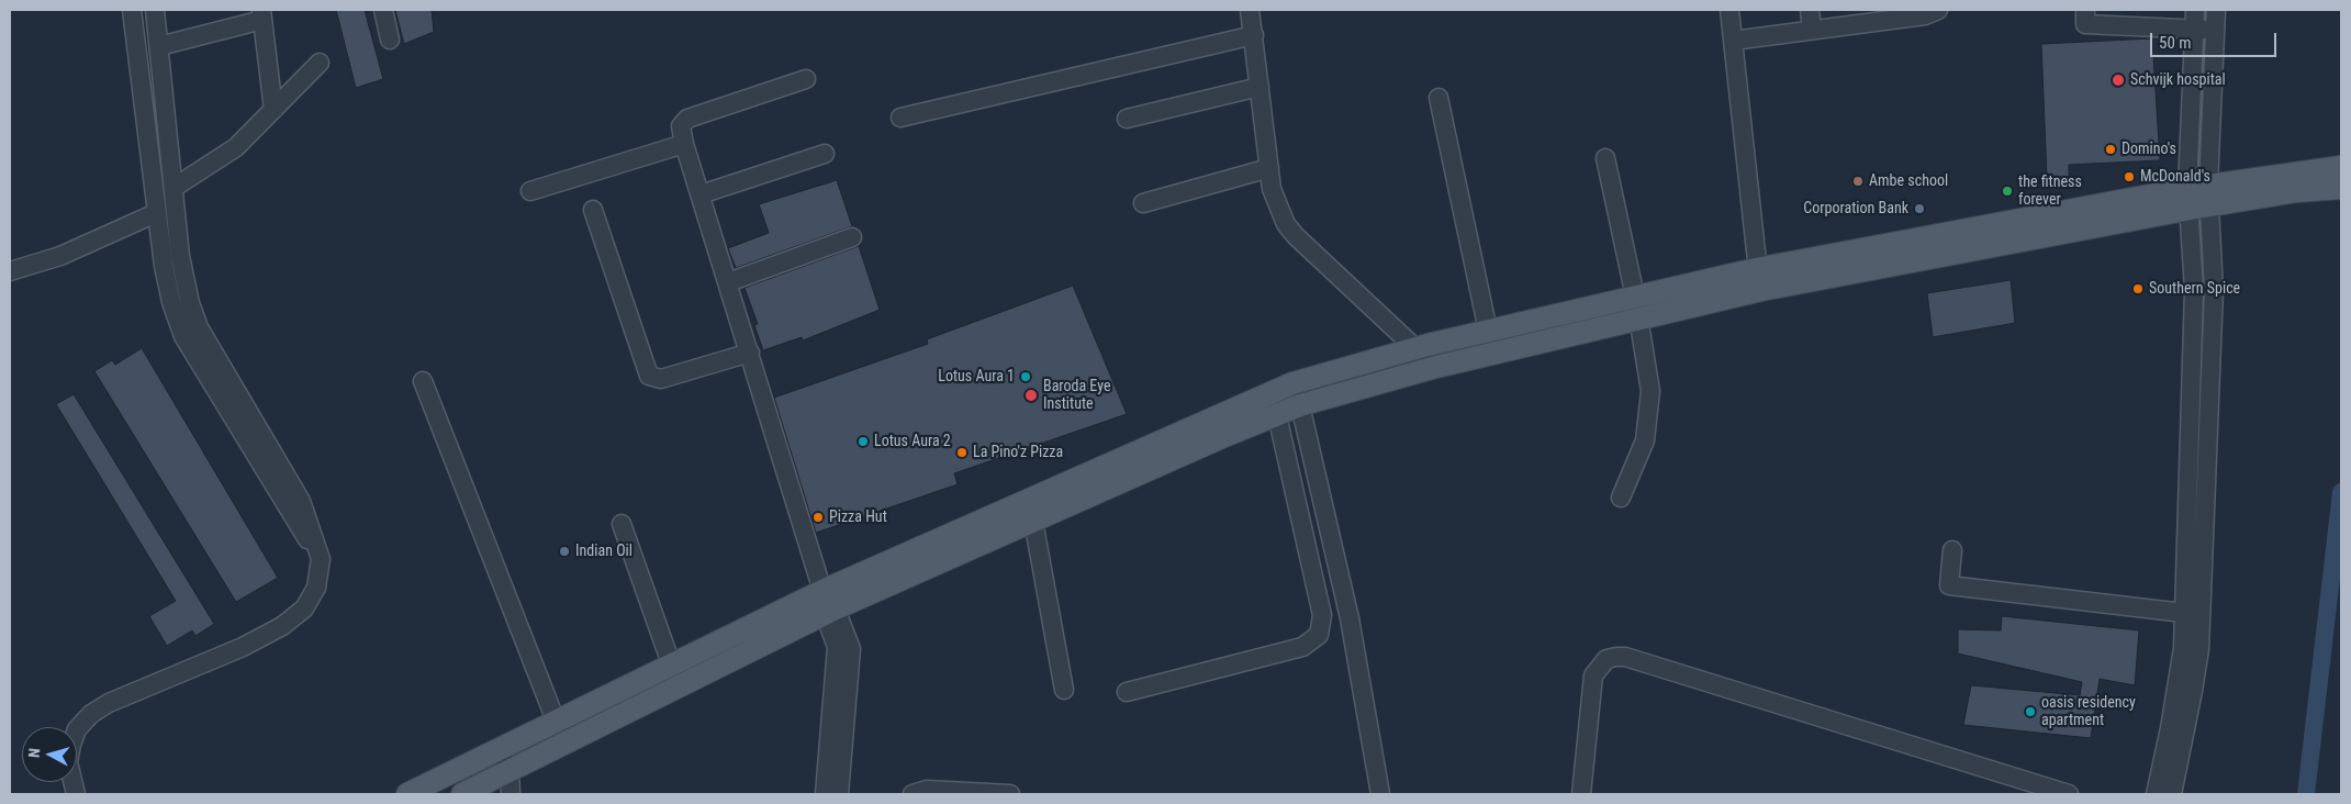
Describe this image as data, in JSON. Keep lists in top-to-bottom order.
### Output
{
  "places": [
    "Schvijk hospital",
    "Domino's",
    "McDonald's",
    "Ambe school",
    "the fitness forever",
    "Corporation Bank",
    "Southern Spice",
    "Lotus Aura 1",
    "Baroda Eye Institute",
    "Lotus Aura 2",
    "La Pino'z Pizza",
    "Pizza Hut",
    "Indian Oil",
    "oasis residency apartment"
  ],
  "scale_bar": "50 m",
  "north": "left"
}
